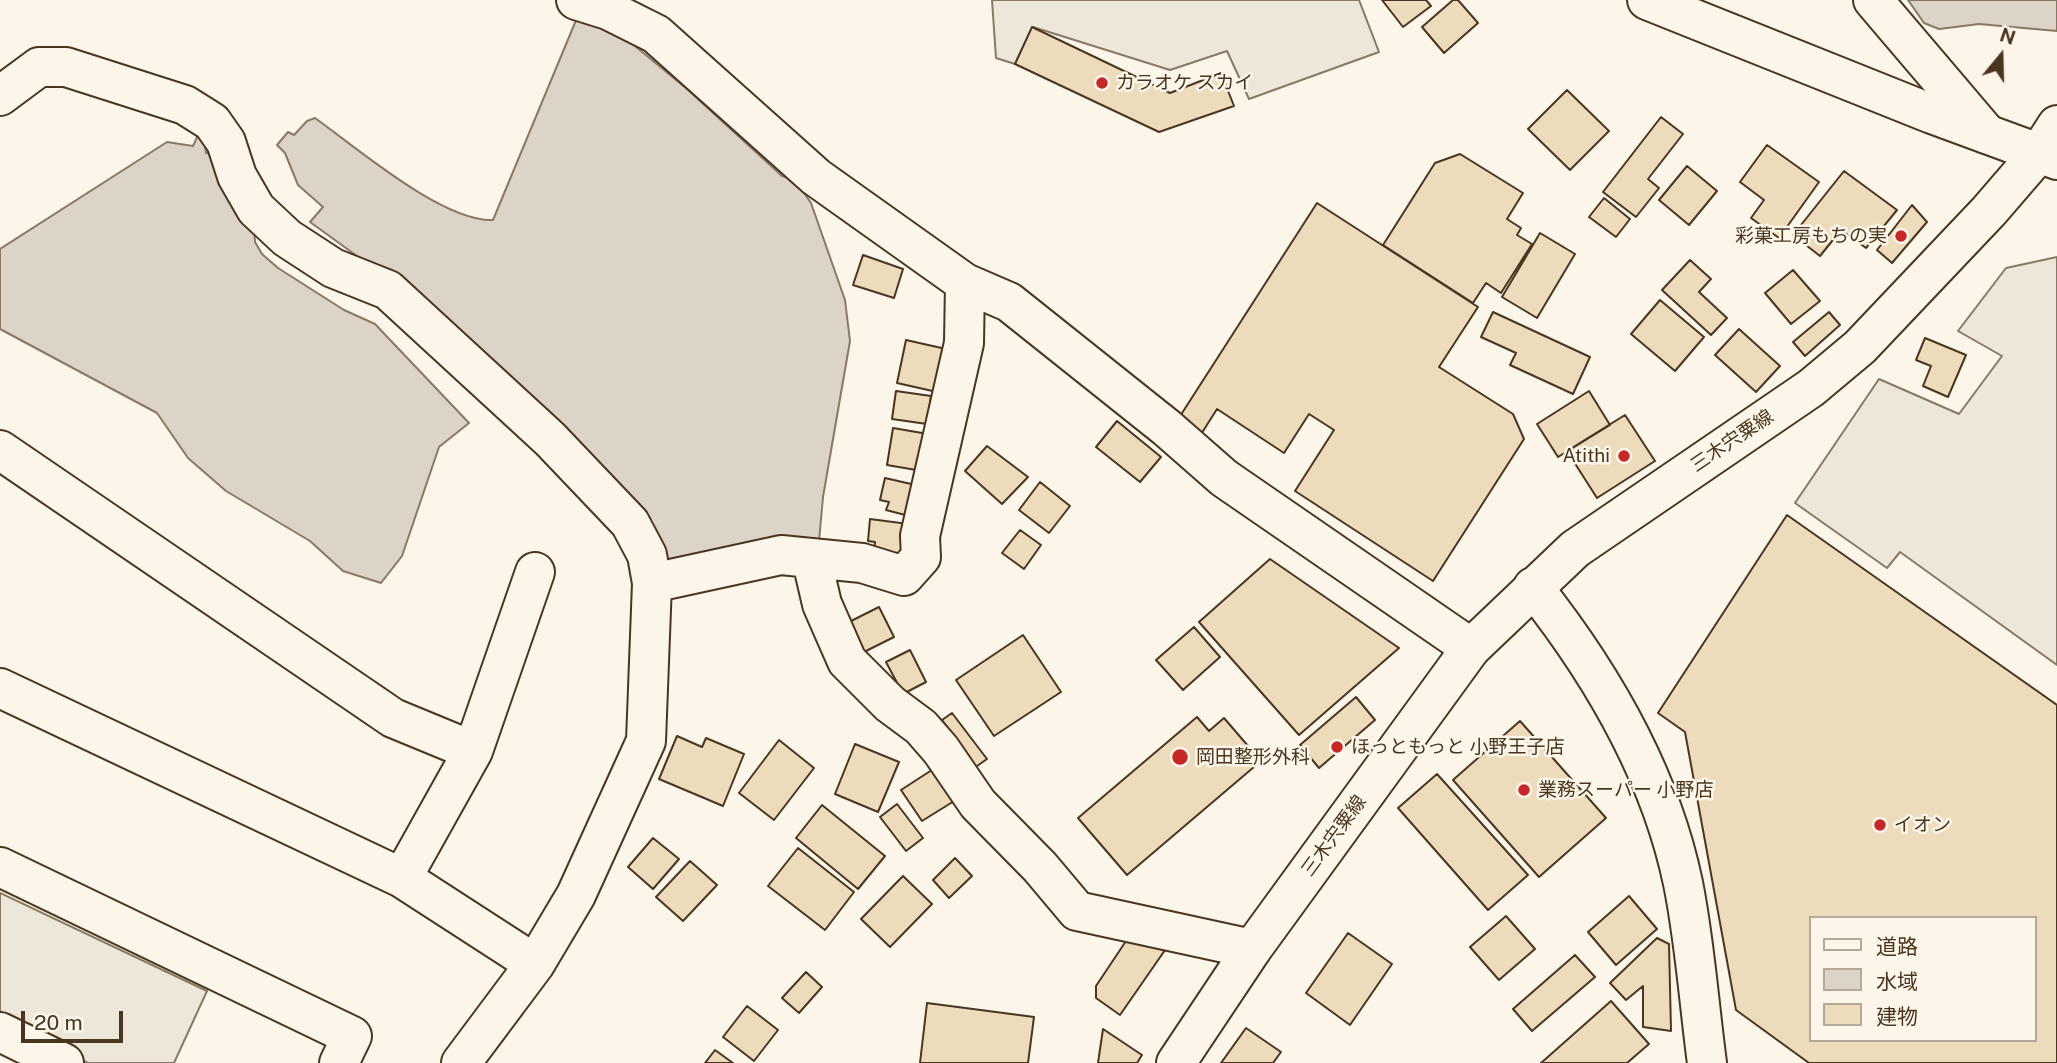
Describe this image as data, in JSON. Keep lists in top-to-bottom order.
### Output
{
  "streets": {
    "street": ["三木宍粟線"]
  },
  "places": [
    "カラオケ スカイ",
    "彩菓工房もちの実",
    "Atithi",
    "ほっともっと 小野王子店",
    "岡田整形外科",
    "業務スーパー 小野店",
    "イオン"
  ],
  "legend": ["道路", "水域", "建物"],
  "scale_bar": "20 m",
  "north": "top"
}
